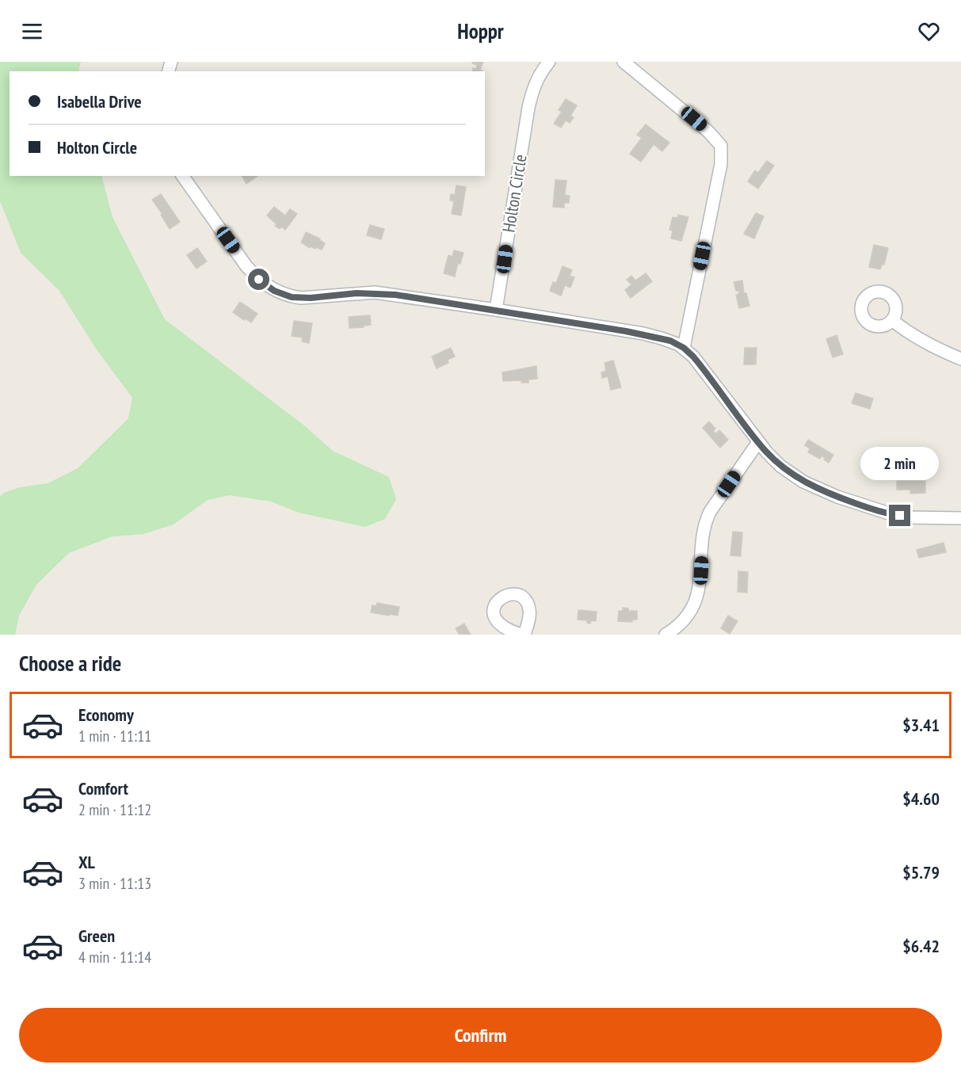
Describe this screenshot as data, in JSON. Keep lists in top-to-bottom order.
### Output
{
  "streets": {
    "street": ["Holton Circle"]
  },
  "page": {
    "header": "Hoppr",
    "banner": ["Isabella Drive", "Holton Circle"],
    "bubble": "2 min",
    "heading": "Choose a ride",
    "list": [
      {
        "name": "Economy",
        "note": "1 min · 11:11",
        "value": "$3.41"
      },
      {
        "name": "Comfort",
        "note": "2 min · 11:12",
        "value": "$4.60"
      },
      {
        "name": "XL",
        "note": "3 min · 11:13",
        "value": "$5.79"
      },
      {
        "name": "Green",
        "note": "4 min · 11:14",
        "value": "$6.42"
      }
    ],
    "buttons": "Confirm"
  }
}
